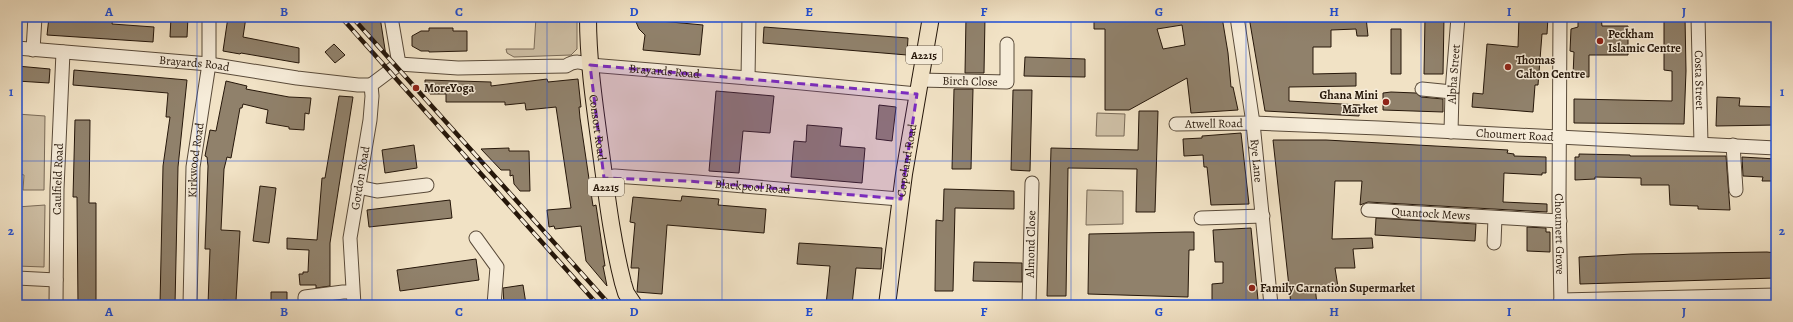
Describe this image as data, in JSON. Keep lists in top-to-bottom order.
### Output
{
  "streets": {
    "main road": ["A2215", "Consort Road", "Copeland Road"],
    "street": [
      "Brayards Road",
      "Alpha Street",
      "Costa Street",
      "Birch Close",
      "Atwell Road",
      "Choumert Road",
      "Kirkwood Road",
      "Rye Lane",
      "Gordon Road",
      "Caulfield Road",
      "Blackpool Road",
      "Quantock Mews",
      "Choumert Grove",
      "Almond Close"
    ]
  },
  "crossings": [
    ["Brayards Road", "Birch Close"],
    ["Brayards Road", "Consort Road"],
    ["Brayards Road", "Kirkwood Road"],
    ["Brayards Road", "Copeland Road"],
    ["Brayards Road", "Gordon Road"],
    ["Brayards Road", "Caulfield Road"],
    ["Alpha Street", "Choumert Road"],
    ["Costa Street", "Choumert Road"],
    ["Birch Close", "Copeland Road"],
    ["Atwell Road", "Choumert Road"],
    ["Atwell Road", "Rye Lane"],
    ["Consort Road", "Blackpool Road"],
    ["Choumert Road", "Rye Lane"],
    ["Choumert Road", "Choumert Grove"],
    ["Copeland Road", "Blackpool Road"],
    ["Quantock Mews", "Choumert Grove"]
  ],
  "places": [
    "Peckham Islamic Centre",
    "Thomas Calton Centre",
    "MoreYoga",
    "Ghana Mini Market",
    "Family Carnation Supermarket"
  ],
  "grid": {
    "columns": [
      "A",
      "B",
      "C",
      "D",
      "E",
      "F",
      "G",
      "H",
      "I",
      "J"
    ],
    "rows": ["1", "2"]
  }
}
